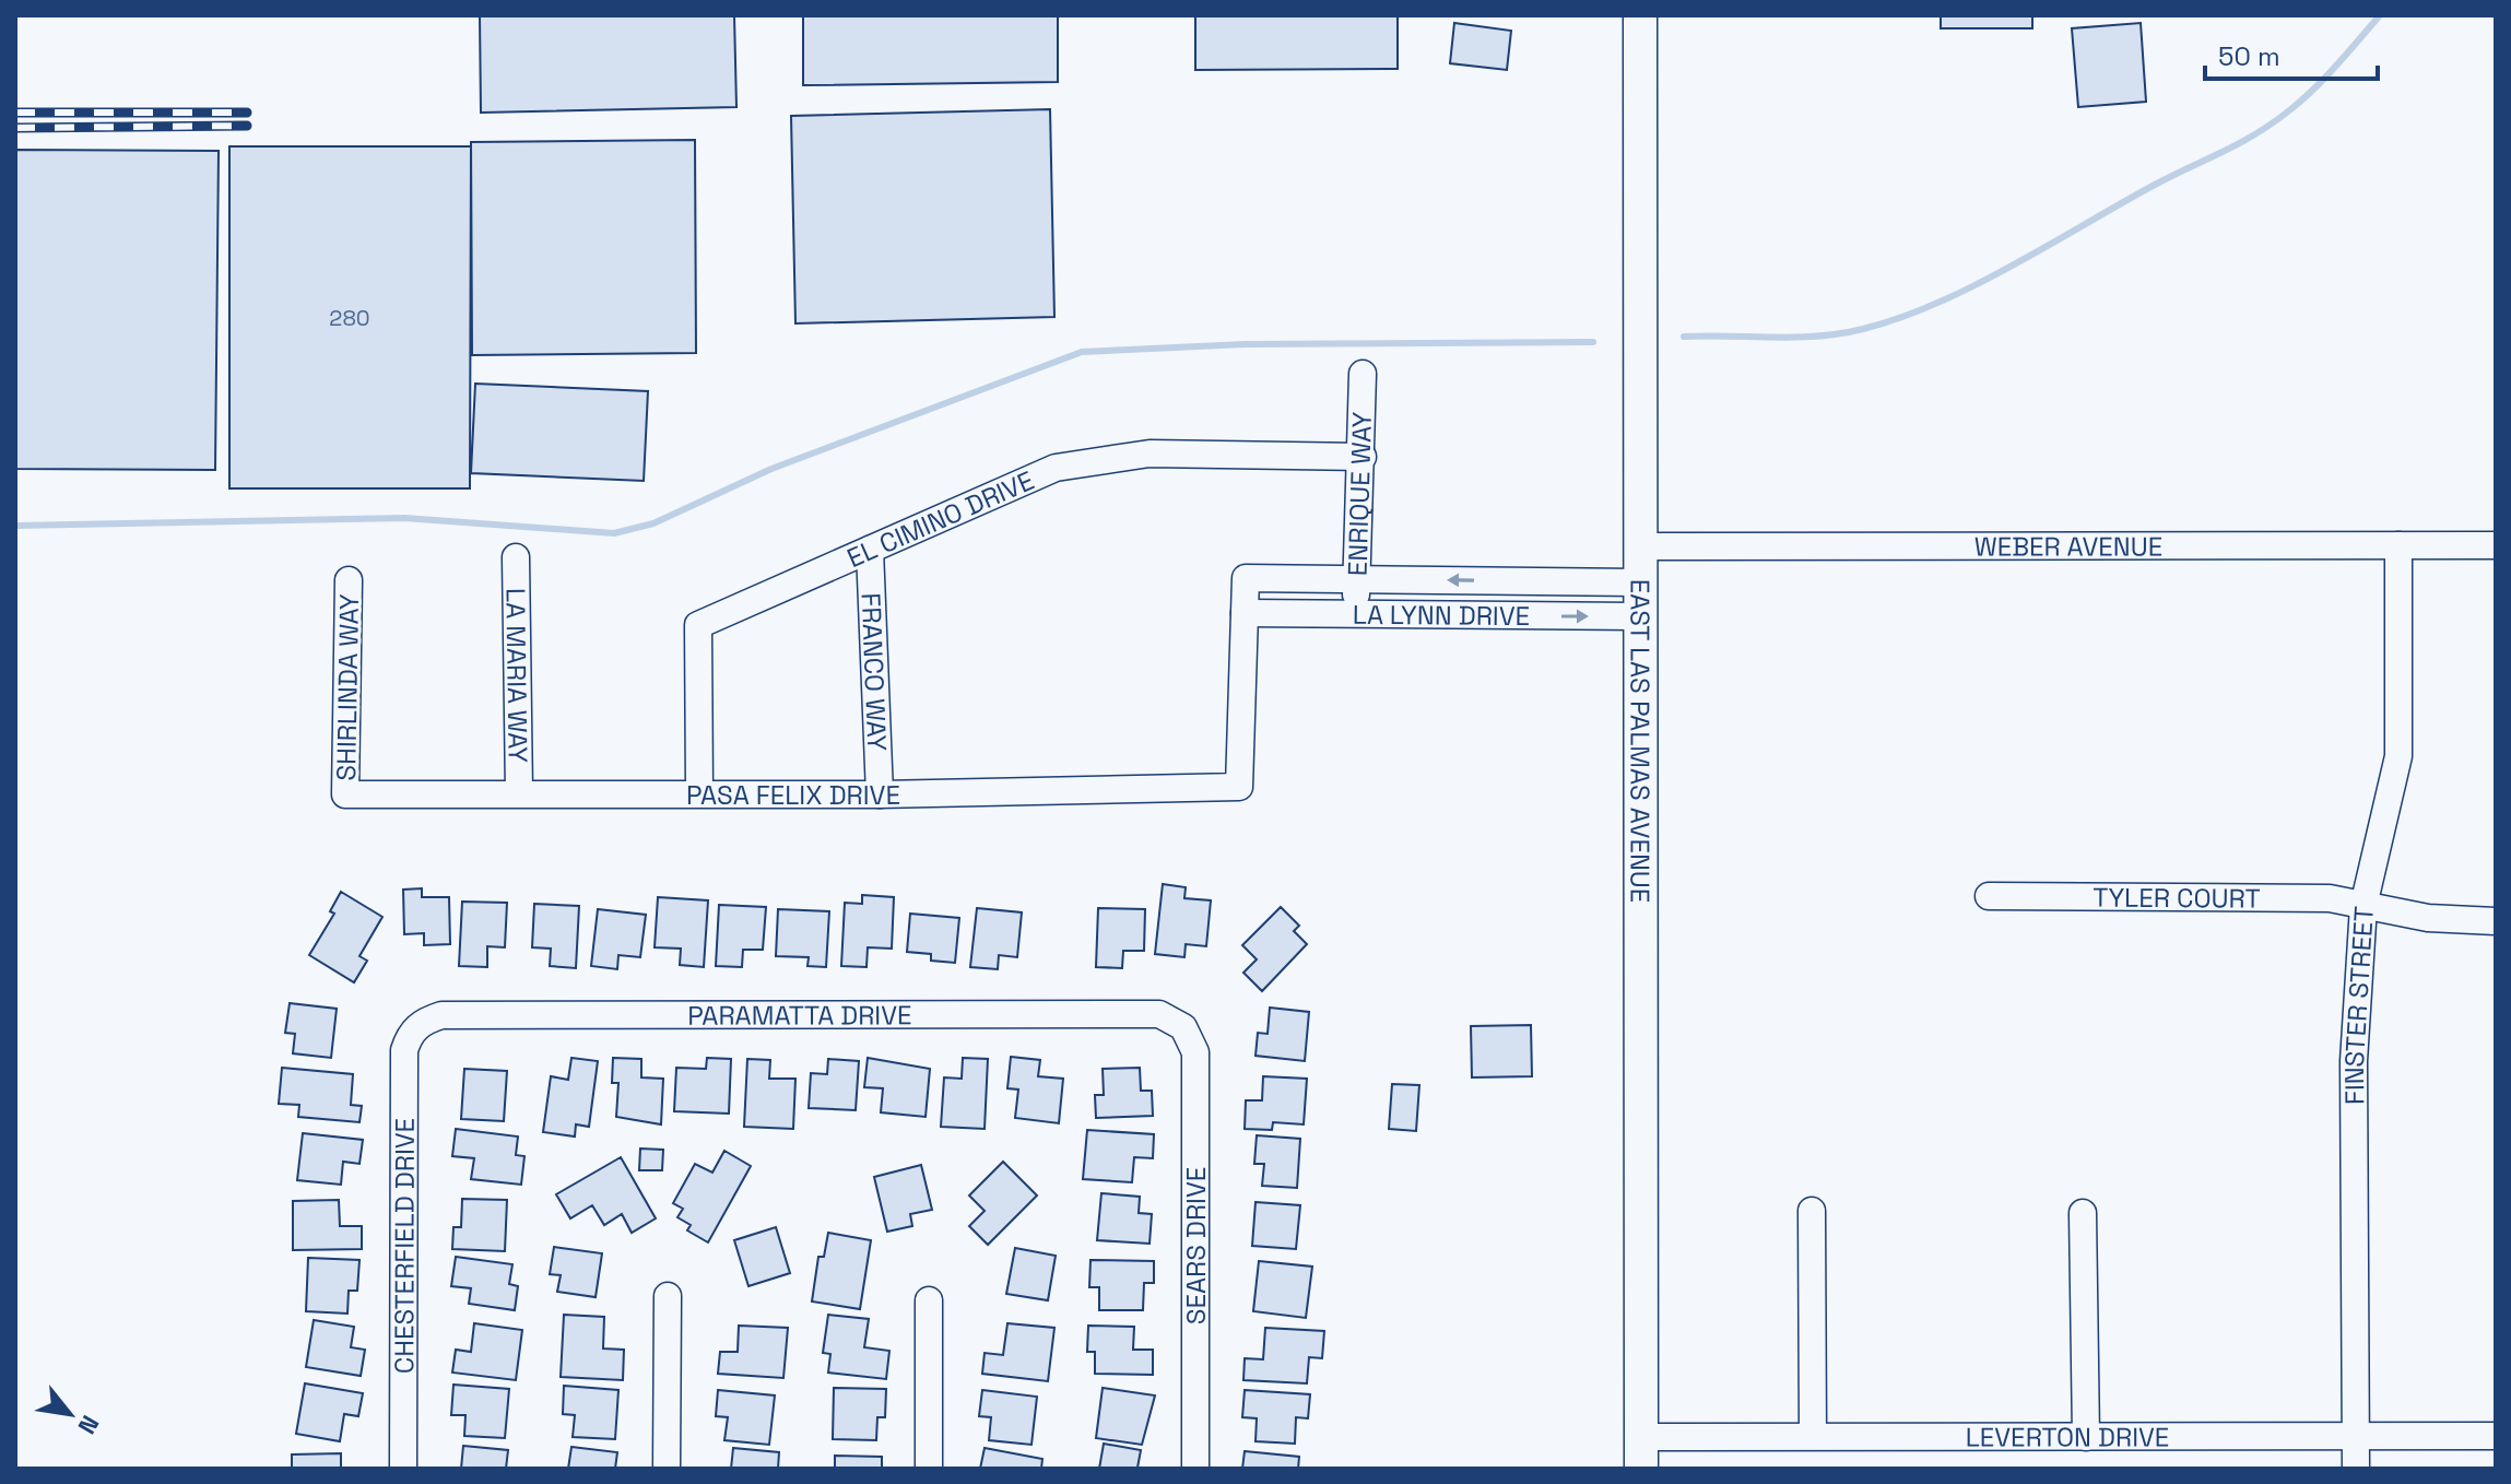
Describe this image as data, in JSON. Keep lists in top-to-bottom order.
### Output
{
  "streets": {
    "main road": ["EAST LAS PALMAS AVENUE"],
    "street": [
      "ENRIQUE WAY",
      "EL CIMINO DRIVE",
      "WEBER AVENUE",
      "LA LYNN DRIVE",
      "FRANCO WAY",
      "LA MARIA WAY",
      "SHIRLINDA WAY",
      "PASA FELIX DRIVE",
      "TYLER COURT",
      "FINSTER STREET",
      "PARAMATTA DRIVE",
      "SEARS DRIVE",
      "CHESTERFIELD DRIVE",
      "LEVERTON DRIVE"
    ]
  },
  "crossings": [
    ["ENRIQUE WAY", "EL CIMINO DRIVE"],
    ["ENRIQUE WAY", "LA LYNN DRIVE"],
    ["EL CIMINO DRIVE", "FRANCO WAY"],
    ["EL CIMINO DRIVE", "PASA FELIX DRIVE"],
    ["WEBER AVENUE", "EAST LAS PALMAS AVENUE"],
    ["WEBER AVENUE", "FINSTER STREET"],
    ["LA LYNN DRIVE", "EAST LAS PALMAS AVENUE"],
    ["LA LYNN DRIVE", "PASA FELIX DRIVE"],
    ["FRANCO WAY", "PASA FELIX DRIVE"],
    ["LA MARIA WAY", "PASA FELIX DRIVE"],
    ["SHIRLINDA WAY", "PASA FELIX DRIVE"],
    ["EAST LAS PALMAS AVENUE", "LEVERTON DRIVE"],
    ["TYLER COURT", "FINSTER STREET"],
    ["FINSTER STREET", "LEVERTON DRIVE"],
    ["PARAMATTA DRIVE", "SEARS DRIVE"],
    ["PARAMATTA DRIVE", "CHESTERFIELD DRIVE"]
  ],
  "house_numbers": ["280"],
  "scale_bar": "50 m",
  "north": "bottom right"
}
